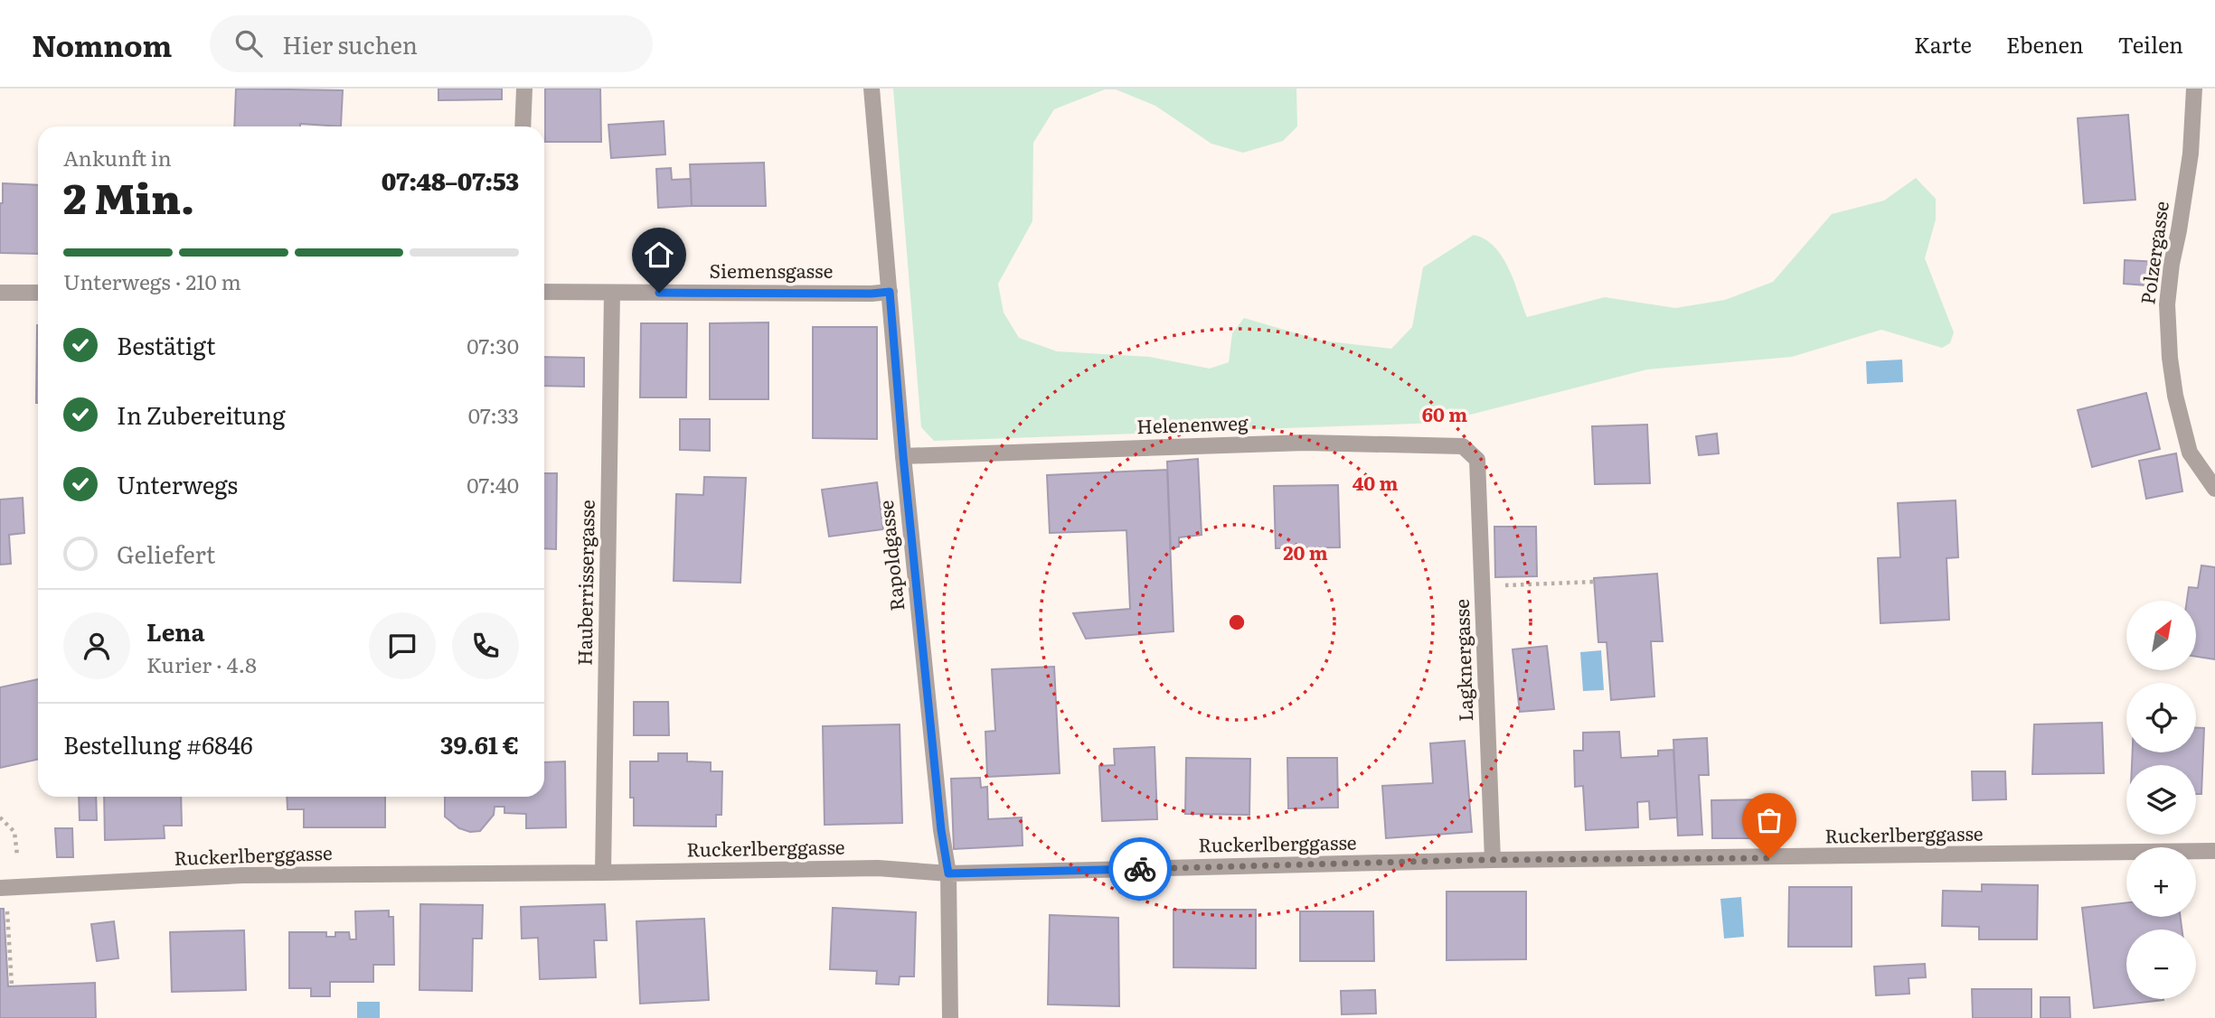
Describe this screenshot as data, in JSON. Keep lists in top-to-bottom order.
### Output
{
  "streets": {
    "street": [
      "Polzergasse",
      "Siemensgasse",
      "Helenenweg",
      "Rapoldgasse",
      "Hauberrissergasse",
      "Lagknergasse",
      "Ruckerlberggasse"
    ]
  },
  "crossings": [
    ["Siemensgasse", "Rapoldgasse"],
    ["Siemensgasse", "Hauberrissergasse"],
    ["Helenenweg", "Rapoldgasse"],
    ["Helenenweg", "Lagknergasse"],
    ["Rapoldgasse", "Ruckerlberggasse"],
    ["Hauberrissergasse", "Ruckerlberggasse"],
    ["Lagknergasse", "Ruckerlberggasse"]
  ],
  "north": "top right",
  "page": {
    "header": "Nomnom",
    "search": "Hier suchen",
    "nav": ["Karte", "Ebenen", "Teilen"],
    "heading": ["2 Min.", "Ankunft in", "07:48–07:53"],
    "panel": [
      "Lena",
      "Kurier · 4.8",
      "Bestellung #6846",
      "39.61 €"
    ],
    "bar": "Unterwegs · 210 m",
    "list": [
      ["Bestätigt", "07:30"],
      ["In Zubereitung", "07:33"],
      ["Unterwegs", "07:40"],
      "Geliefert"
    ],
    "map_buttons": ["+", "−"]
  },
  "rings": ["60 m", "40 m", "20 m"]
}
